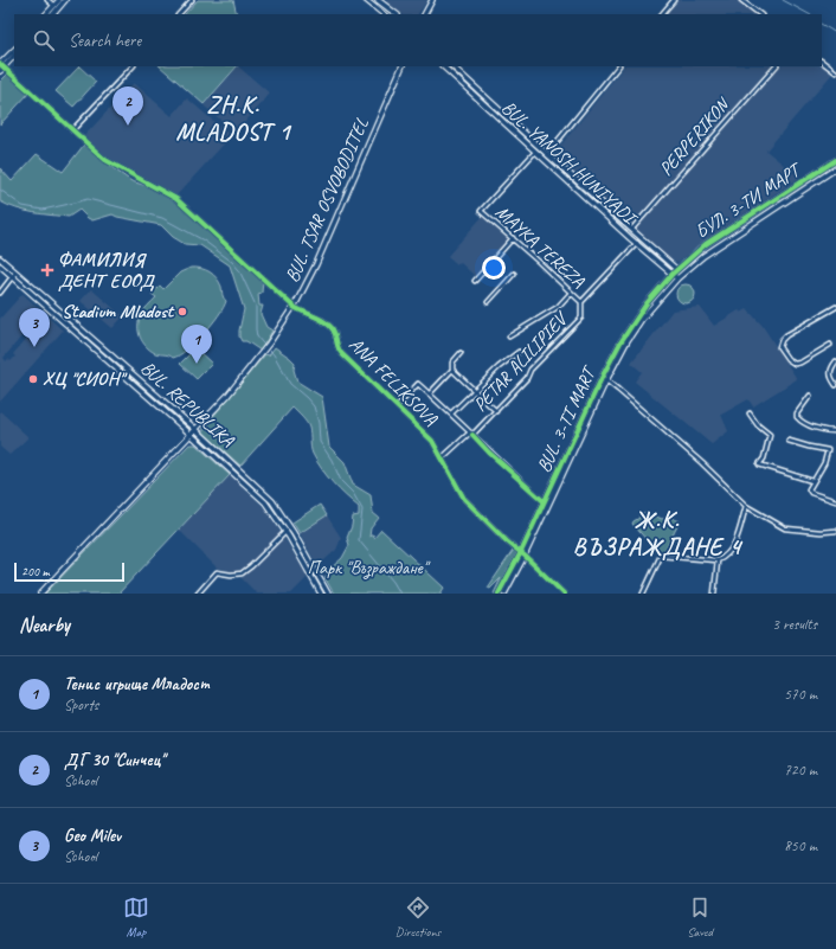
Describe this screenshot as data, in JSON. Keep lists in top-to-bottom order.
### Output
{
  "streets": {
    "street": [
      "PERPERIKON",
      "BUL. YANOSH HUNIYADI",
      "BUL. TSAR OSVOBODITEL",
      "БУЛ. 3-ТИ МАРТ",
      "MAYKA TEREZA",
      "PETAR ALILIPIEV",
      "ANA FELIKSOVA",
      "BUL. REPUBLIKA",
      "BUL. 3-TI MART"
    ]
  },
  "crossings": [
    ["PERPERIKON", "BUL. YANOSH HUNIYADI"],
    ["BUL. YANOSH HUNIYADI", "БУЛ. 3-ТИ МАРТ"],
    ["BUL. YANOSH HUNIYADI", "MAYKA TEREZA"],
    ["BUL. YANOSH HUNIYADI", "PETAR ALILIPIEV"],
    ["BUL. YANOSH HUNIYADI", "BUL. 3-TI MART"],
    ["BUL. TSAR OSVOBODITEL", "ANA FELIKSOVA"],
    ["BUL. TSAR OSVOBODITEL", "BUL. REPUBLIKA"],
    ["БУЛ. 3-ТИ МАРТ", "BUL. 3-TI MART"],
    ["MAYKA TEREZA", "PETAR ALILIPIEV"],
    ["PETAR ALILIPIEV", "ANA FELIKSOVA"],
    ["ANA FELIKSOVA", "BUL. 3-TI MART"]
  ],
  "districts": ["ZH.K. MLADOST 1", "Ж.К. ВЪЗРАЖДАНЕ 4"],
  "parks": ["Парк \"Възраждане\""],
  "places": {
    "health": ["ФАМИЛИЯ ДЕНТ ЕООД"],
    "other": ["Stadium Mladost", "ХЦ \"СИОН\""]
  },
  "scale_bar": "200 m",
  "page": {
    "search": "Search here",
    "pins": ["2", "3", "1"],
    "scale": "200 m",
    "heading": ["Nearby", "3 results"],
    "list": [
      {
        "mark": "1",
        "name": "Тенис игрище Младост",
        "note": "Sports",
        "value": "570 m"
      },
      {
        "mark": "2",
        "name": "ДГ 30 \"Синчец\"",
        "note": "School",
        "value": "720 m"
      },
      {
        "mark": "3",
        "name": "Geo Milev",
        "note": "School",
        "value": "850 m"
      }
    ],
    "nav": ["Map", "Directions", "Saved"]
  }
}
